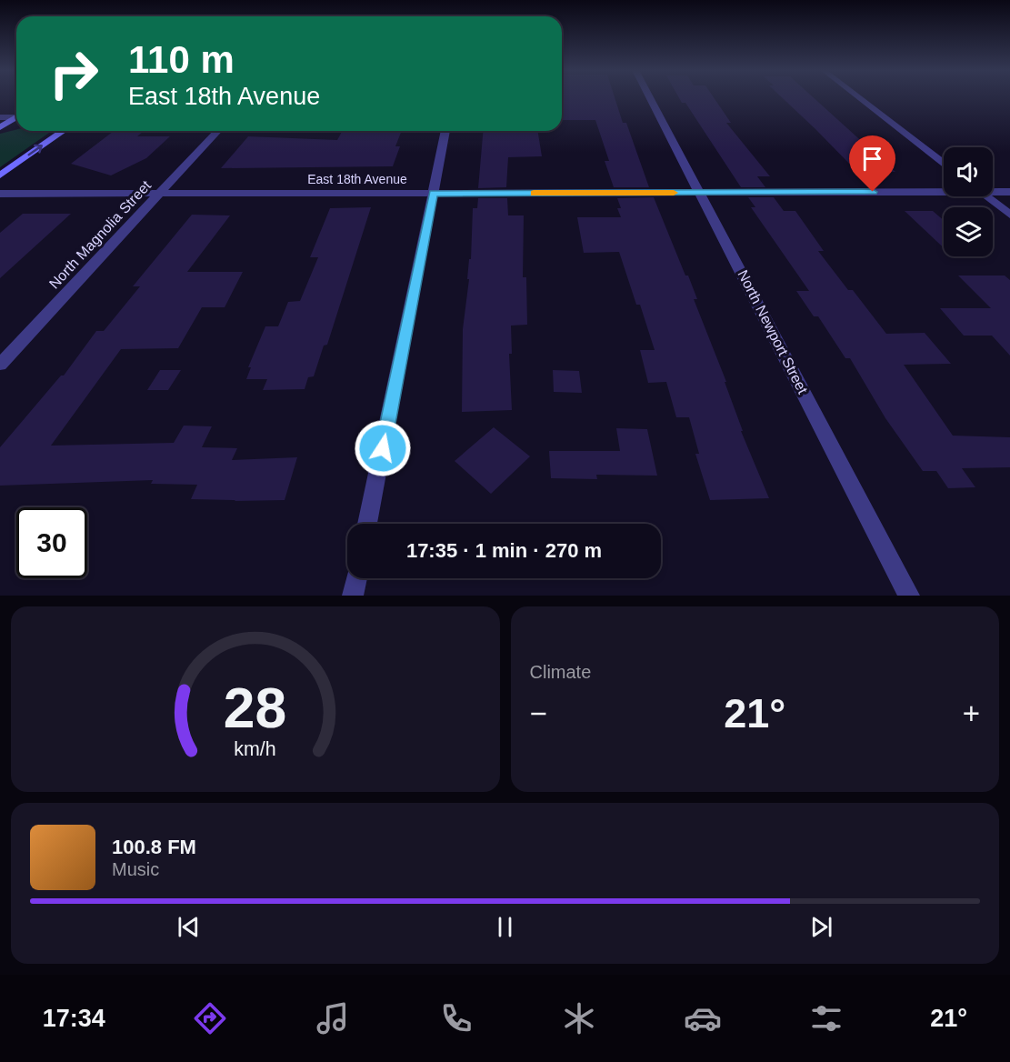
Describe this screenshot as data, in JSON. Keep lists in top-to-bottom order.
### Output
{
  "streets": {
    "street": ["East 18th Avenue", "North Magnolia Street", "North Newport Street"]
  },
  "crossings": [
    ["East 18th Avenue", "North Magnolia Street"],
    ["East 18th Avenue", "North Newport Street"]
  ],
  "page": {
    "turn": ["110 m", "East 18th Avenue"],
    "limit": "30",
    "trip": "17:35 · 1 min · 270 m",
    "tile": "Climate",
    "heat": ["−", "21°", "+"],
    "song": ["100.8 FM", "Music"],
    "tabs": ["17:34", "21°"],
    "gauge": ["28", "km/h"]
  }
}
